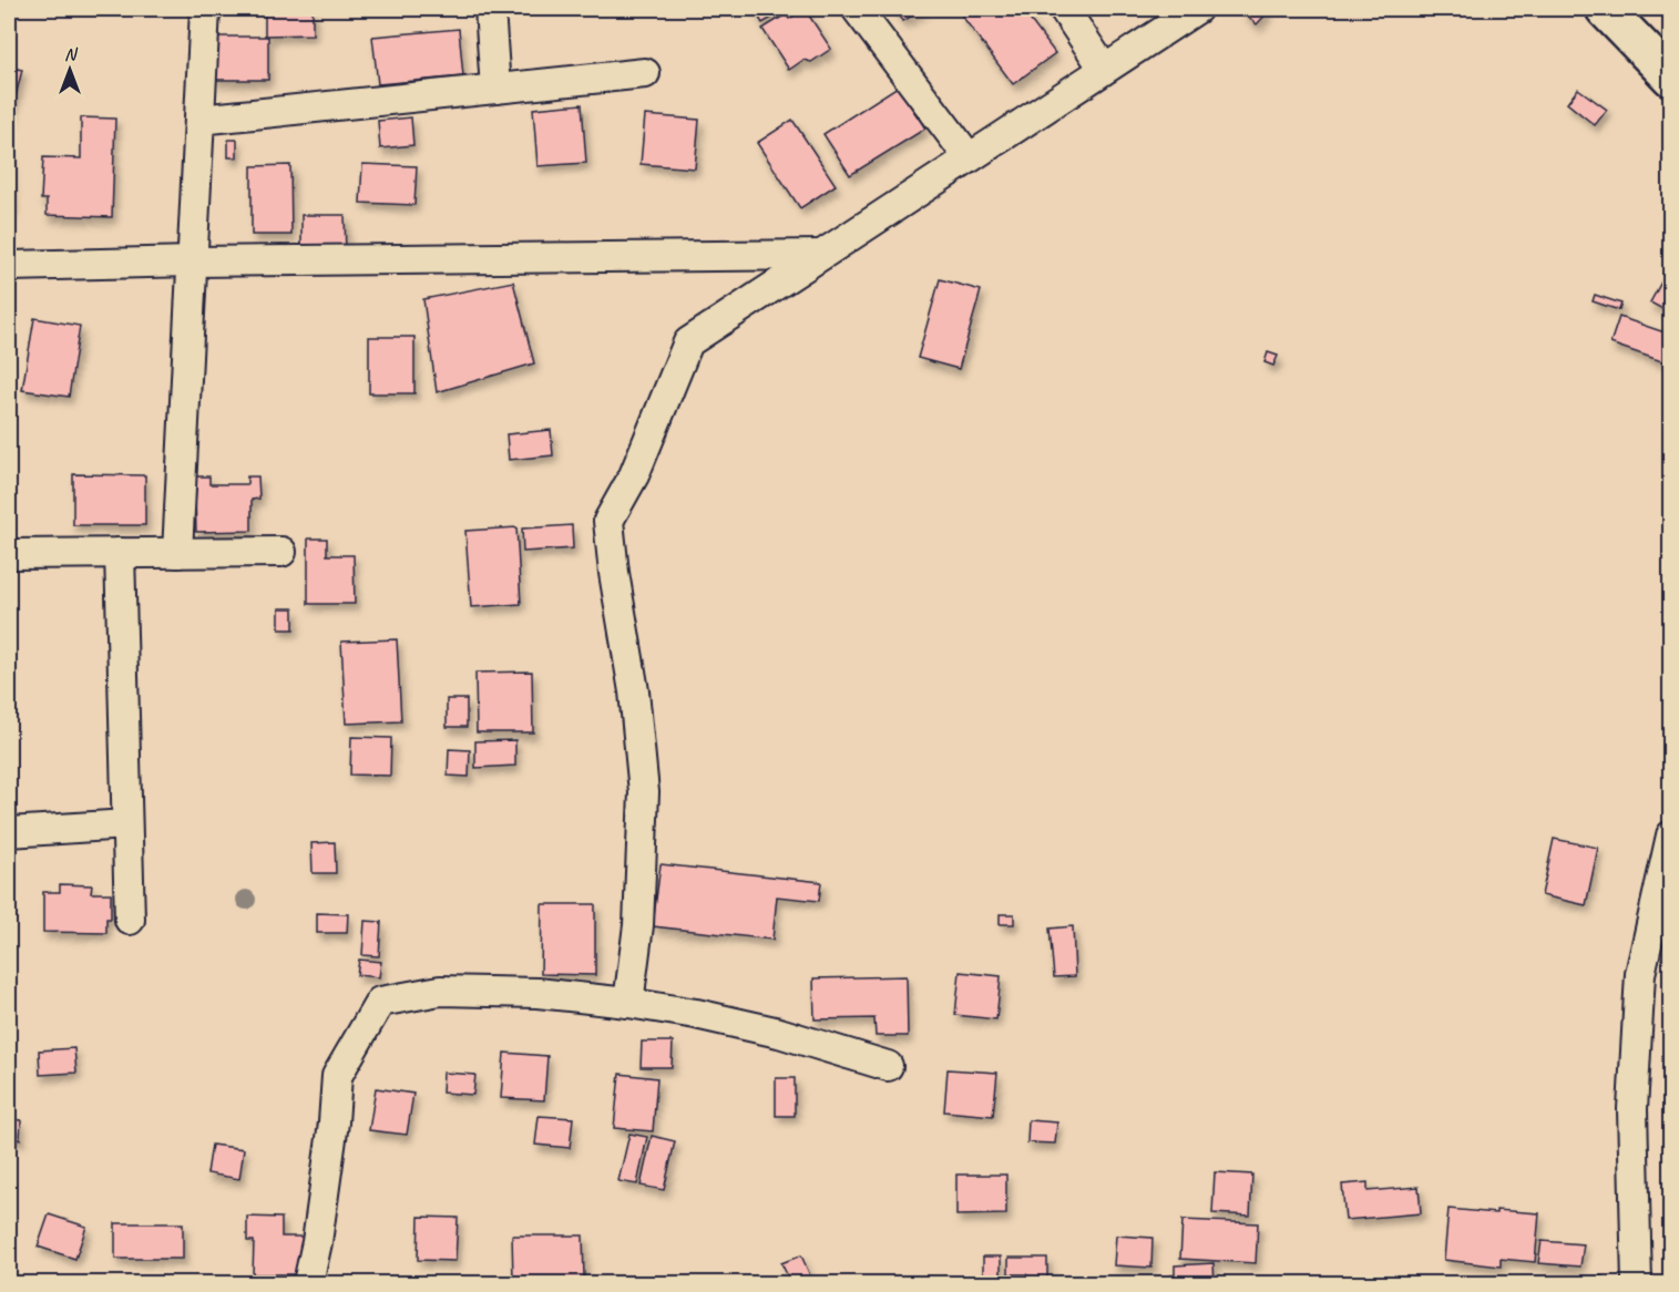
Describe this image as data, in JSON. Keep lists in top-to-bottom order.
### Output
{
  "north": "top"
}
